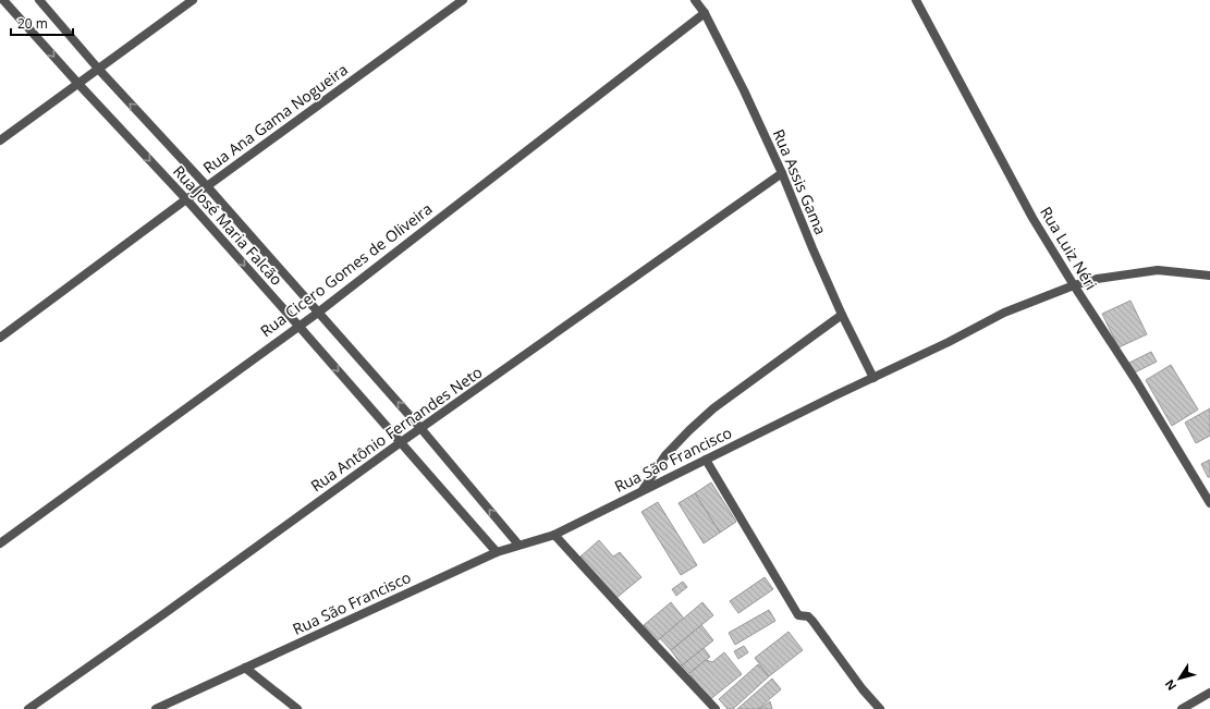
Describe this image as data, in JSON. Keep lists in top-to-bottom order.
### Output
{
  "streets": {
    "street": [
      "Rua Ana Gama Nogueira",
      "Rua Assis Gama",
      "Rua José Maria Falcão",
      "Rua Luiz Néri",
      "Rua Cicero Gomes de Oliveira",
      "Rua Antônio Fernandes Neto",
      "Rua São Francisco"
    ]
  },
  "crossings": [
    ["Rua Ana Gama Nogueira", "Rua José Maria Falcão"],
    ["Rua Assis Gama", "Rua Cicero Gomes de Oliveira"],
    ["Rua Assis Gama", "Rua Antônio Fernandes Neto"],
    ["Rua Assis Gama", "Rua São Francisco"],
    ["Rua José Maria Falcão", "Rua Cicero Gomes de Oliveira"],
    ["Rua José Maria Falcão", "Rua Antônio Fernandes Neto"],
    ["Rua José Maria Falcão", "Rua São Francisco"],
    ["Rua Luiz Néri", "Rua São Francisco"]
  ],
  "scale_bar": "20 m",
  "north": "bottom left"
}
